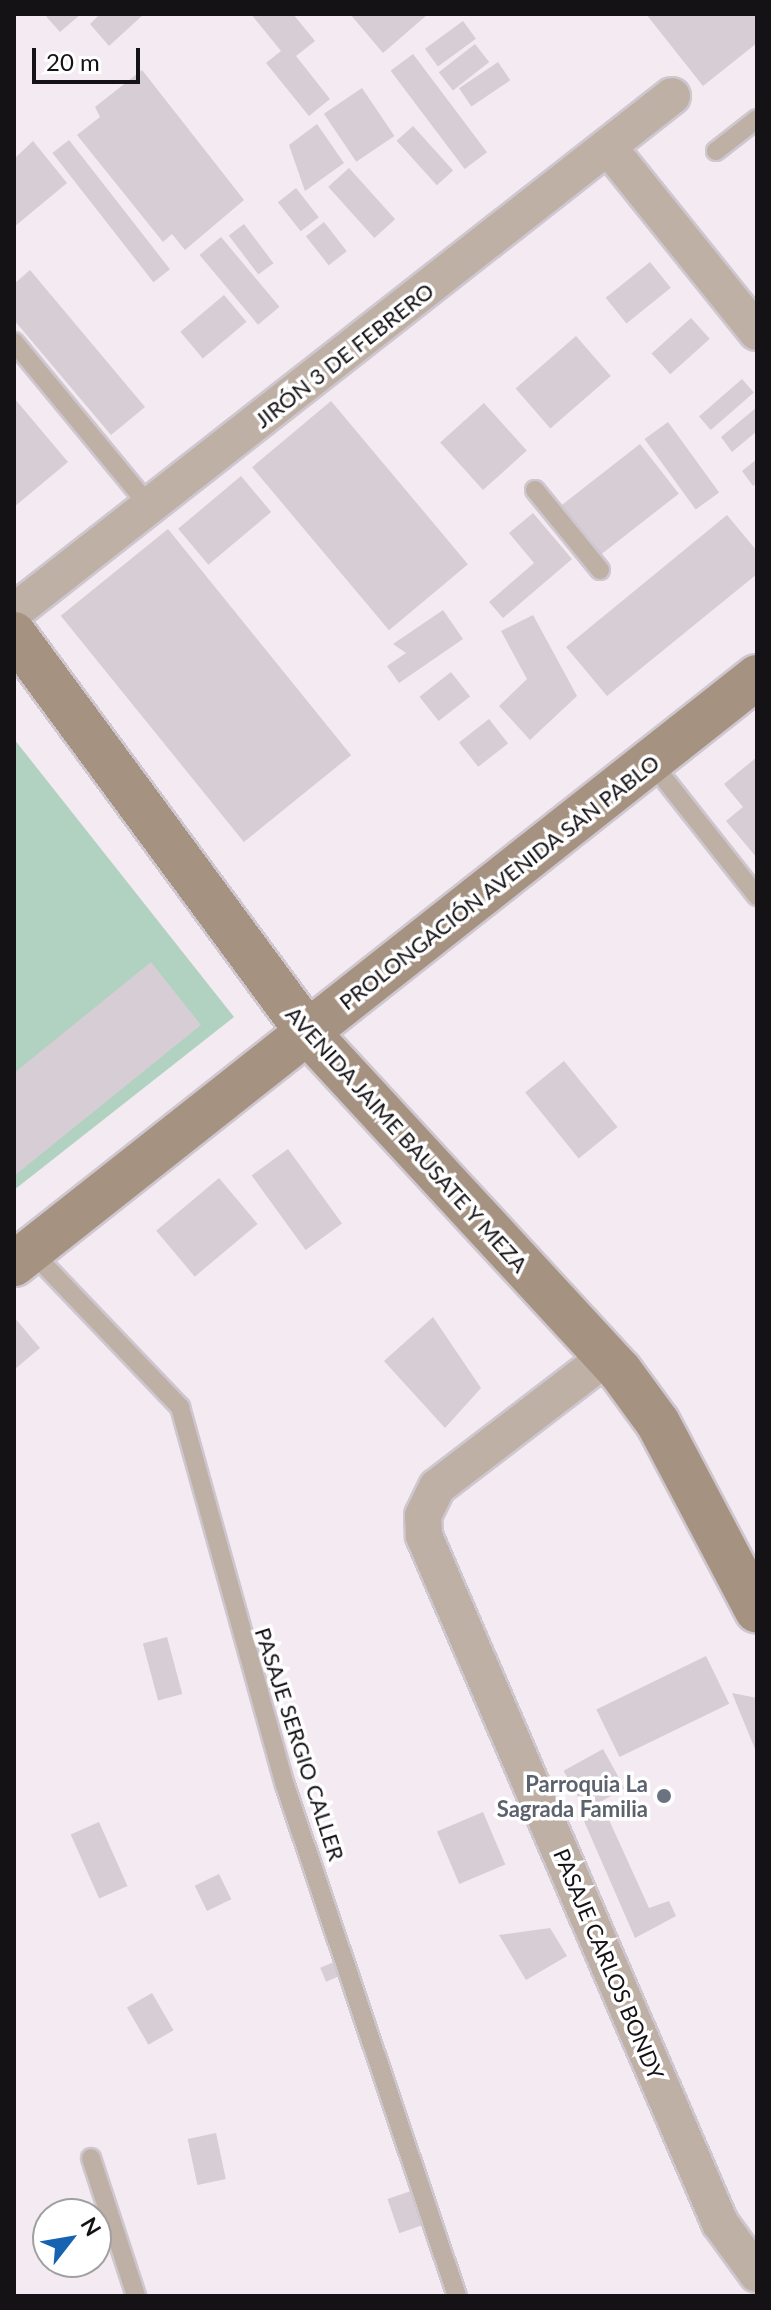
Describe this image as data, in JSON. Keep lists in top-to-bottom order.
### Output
{
  "streets": {
    "street": [
      "JIRÓN 3 DE FEBRERO",
      "PROLONGACIÓN AVENIDA SAN PABLO",
      "AVENIDA JAIME BAUSATE Y MEZA",
      "PASAJE CARLOS BONDY"
    ],
    "lane": ["PASAJE SERGIO CALLER"]
  },
  "crossings": [
    ["PROLONGACIÓN AVENIDA SAN PABLO", "AVENIDA JAIME BAUSATE Y MEZA"],
    ["PROLONGACIÓN AVENIDA SAN PABLO", "PASAJE SERGIO CALLER"],
    ["AVENIDA JAIME BAUSATE Y MEZA", "PASAJE CARLOS BONDY"]
  ],
  "places": ["Parroquia La Sagrada Familia"],
  "scale_bar": "20 m",
  "north": "top right"
}
